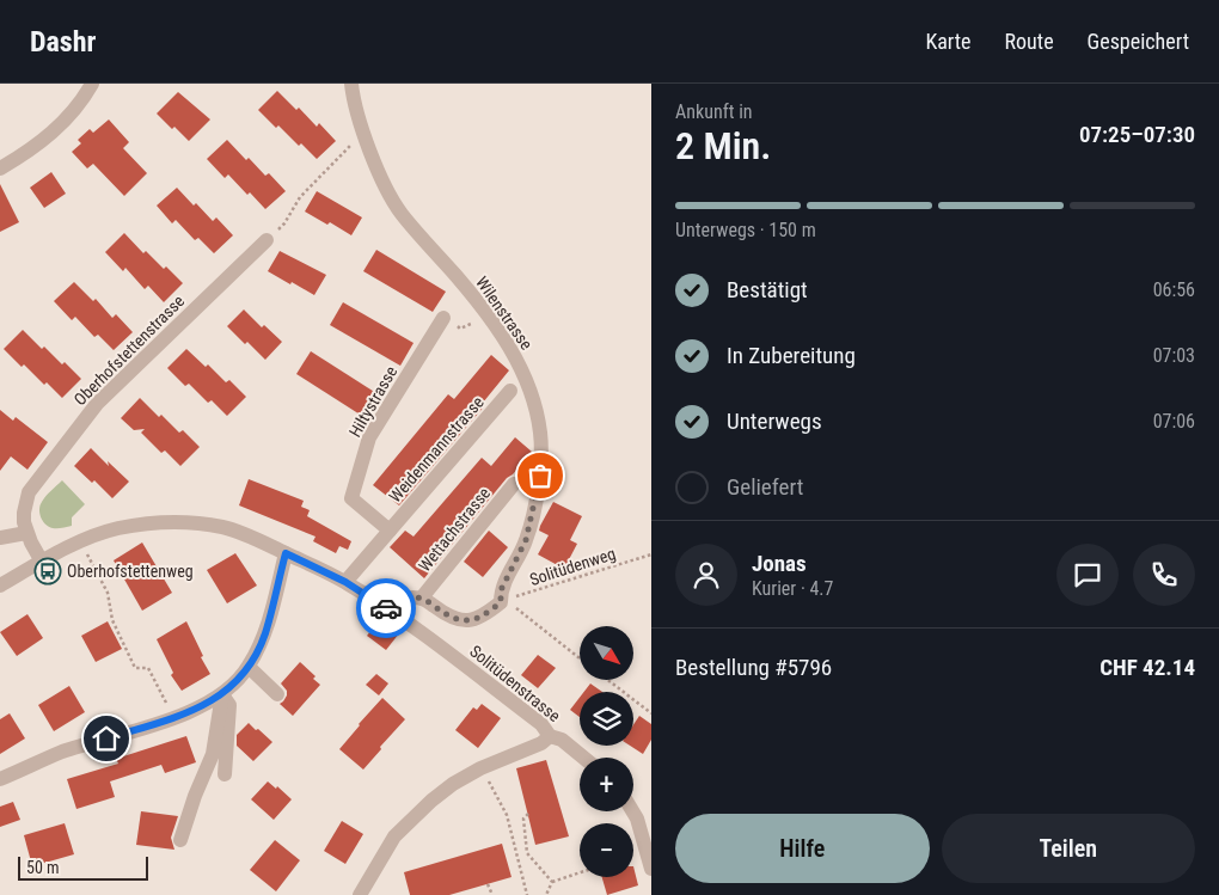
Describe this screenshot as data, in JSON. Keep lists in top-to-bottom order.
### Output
{
  "streets": {
    "street": [
      "Wilenstrasse",
      "Oberhofstettenstrasse",
      "Hiltystrasse",
      "Weidenmannstrasse",
      "Wettachstrasse",
      "Solitüdenstrasse"
    ],
    "path": ["Solitüdenweg"]
  },
  "crossings": [
    ["Wilenstrasse", "Solitüdenweg"],
    ["Hiltystrasse", "Weidenmannstrasse"]
  ],
  "places": {
    "bus stop": ["Oberhofstettenweg"]
  },
  "scale_bar": "50 m",
  "north": "bottom right",
  "page": {
    "header": "Dashr",
    "nav": ["Karte", "Route", "Gespeichert"],
    "heading": ["2 Min.", "Ankunft in", "07:25–07:30"],
    "panel": [
      "Jonas",
      "Kurier · 4.7",
      "Bestellung #5796",
      "CHF 42.14"
    ],
    "bar": "Unterwegs · 150 m",
    "list": [
      ["Bestätigt", "06:56"],
      ["In Zubereitung", "07:03"],
      ["Unterwegs", "07:06"],
      "Geliefert"
    ],
    "map_buttons": ["+", "−"],
    "buttons": ["Hilfe", "Teilen"],
    "scale": "50 m"
  }
}
